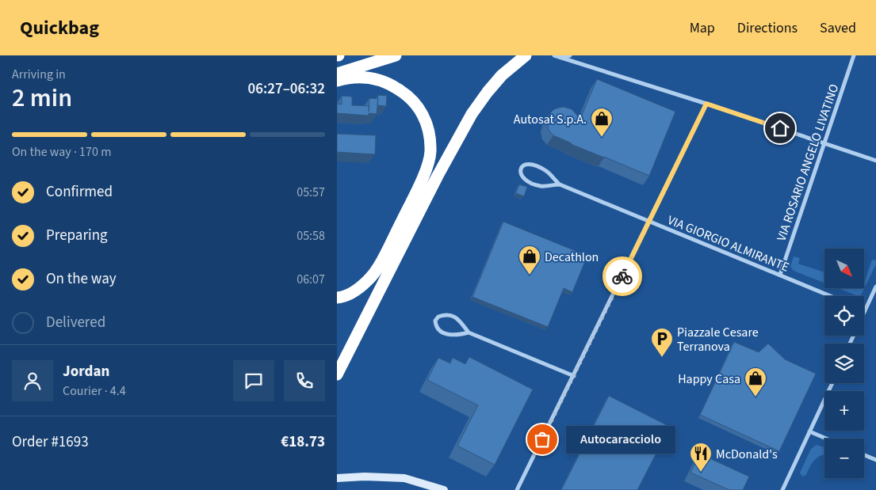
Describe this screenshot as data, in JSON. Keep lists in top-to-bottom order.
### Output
{
  "streets": {
    "street": ["VIA ROSARIO ANGELO LIVATINO", "VIA GIORGIO ALMIRANTE"]
  },
  "crossings": [
    ["VIA ROSARIO ANGELO LIVATINO", "VIA GIORGIO ALMIRANTE"]
  ],
  "places": {
    "shop": ["Autosat S.p.A.", "Decathlon", "Happy Casa"],
    "parking": ["Piazzale Cesare Terranova"],
    "other": ["Autocaracciolo"],
    "restaurant": ["McDonald's"]
  },
  "north": "bottom right",
  "page": {
    "header": "Quickbag",
    "nav": ["Map", "Directions", "Saved"],
    "heading": ["2 min", "Arriving in", "06:27–06:32"],
    "panel": [
      "Jordan",
      "Courier · 4.4",
      "Order #1693",
      "€18.73"
    ],
    "bar": "On the way · 170 m",
    "list": [
      ["Confirmed", "05:57"],
      ["Preparing", "05:58"],
      ["On the way", "06:07"],
      "Delivered"
    ],
    "map_buttons": ["+", "−"],
    "bubble": "Autocaracciolo"
  }
}
